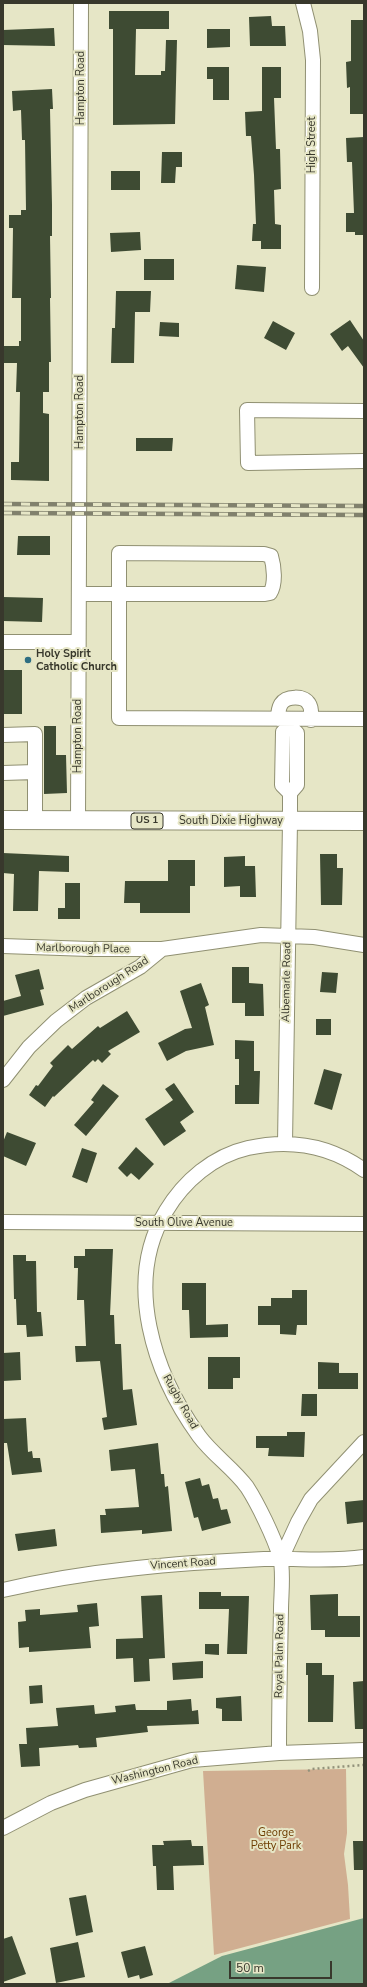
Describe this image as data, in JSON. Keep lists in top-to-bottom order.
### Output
{
  "streets": {
    "main road": ["US 1", "South Dixie Highway"],
    "street": [
      "Hampton Road",
      "High Street",
      "Marlborough Place",
      "Albemarle Road",
      "Marlborough Road",
      "South Olive Avenue",
      "Rugby Road",
      "Vincent Road",
      "Royal Palm Road",
      "Washington Road"
    ]
  },
  "crossings": [
    ["Hampton Road", "South Dixie Highway"],
    ["South Dixie Highway", "Albemarle Road"],
    ["Marlborough Place", "Marlborough Road"],
    ["Albemarle Road", "Rugby Road"],
    ["South Olive Avenue", "Rugby Road"],
    ["Rugby Road", "Vincent Road"],
    ["Rugby Road", "Royal Palm Road"],
    ["Vincent Road", "Royal Palm Road"],
    ["Royal Palm Road", "Washington Road"]
  ],
  "parks": ["George Petty Park"],
  "places": ["Holy Spirit Catholic Church"],
  "scale_bar": "50 m"
}
